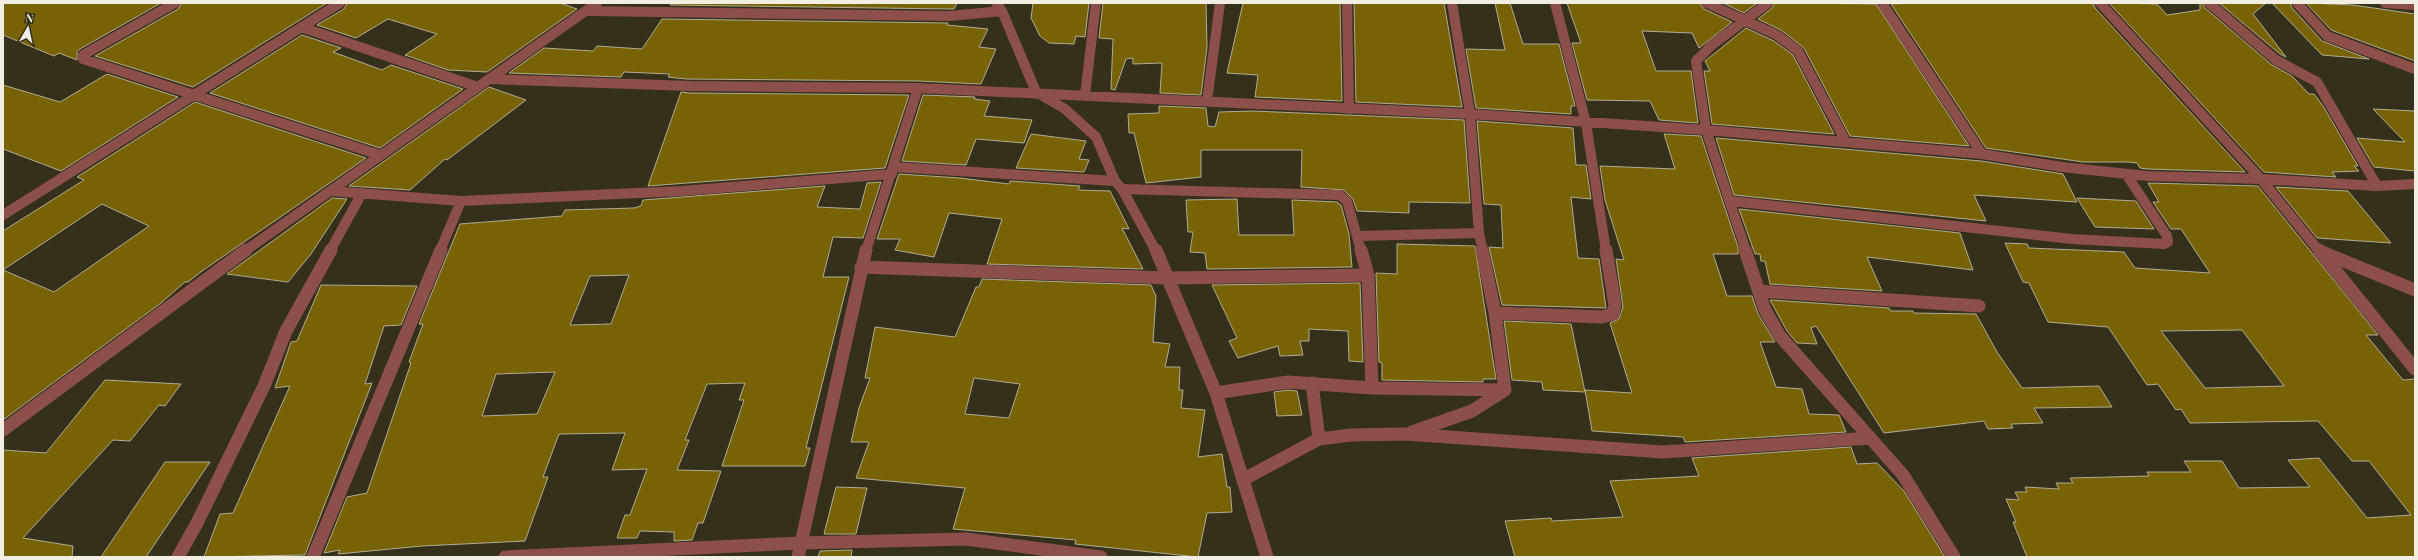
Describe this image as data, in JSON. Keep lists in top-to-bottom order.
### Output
{
  "north": "top"
}
